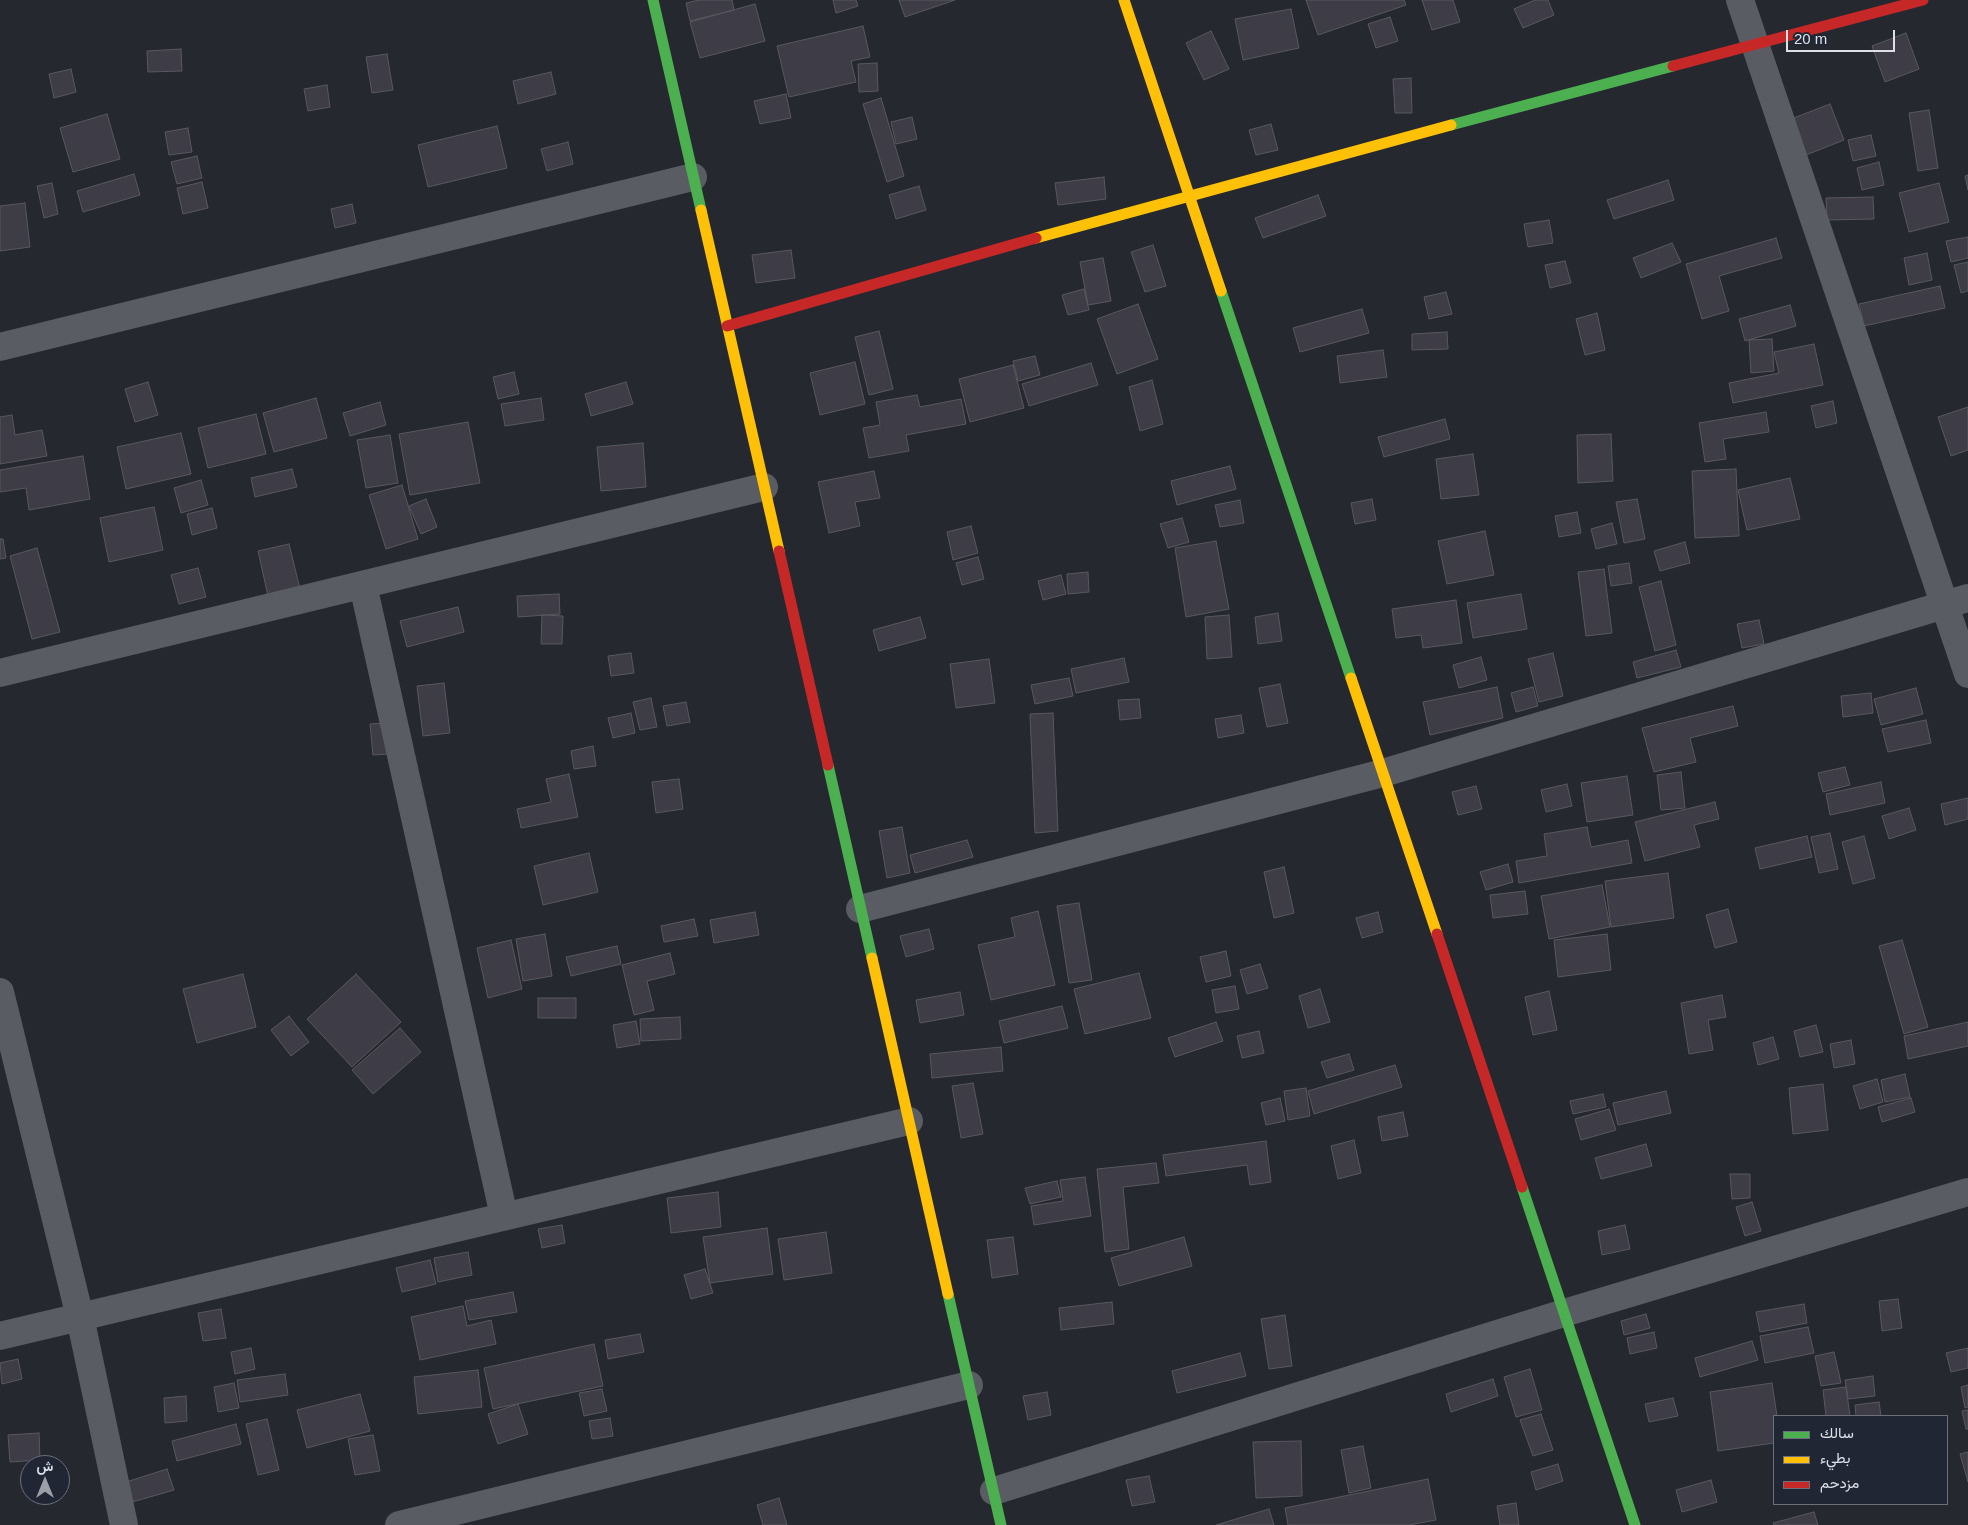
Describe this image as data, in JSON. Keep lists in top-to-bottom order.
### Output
{
  "legend": ["سالك", "بطيء", "مزدحم"],
  "scale_bar": "20 m",
  "north": "top"
}
